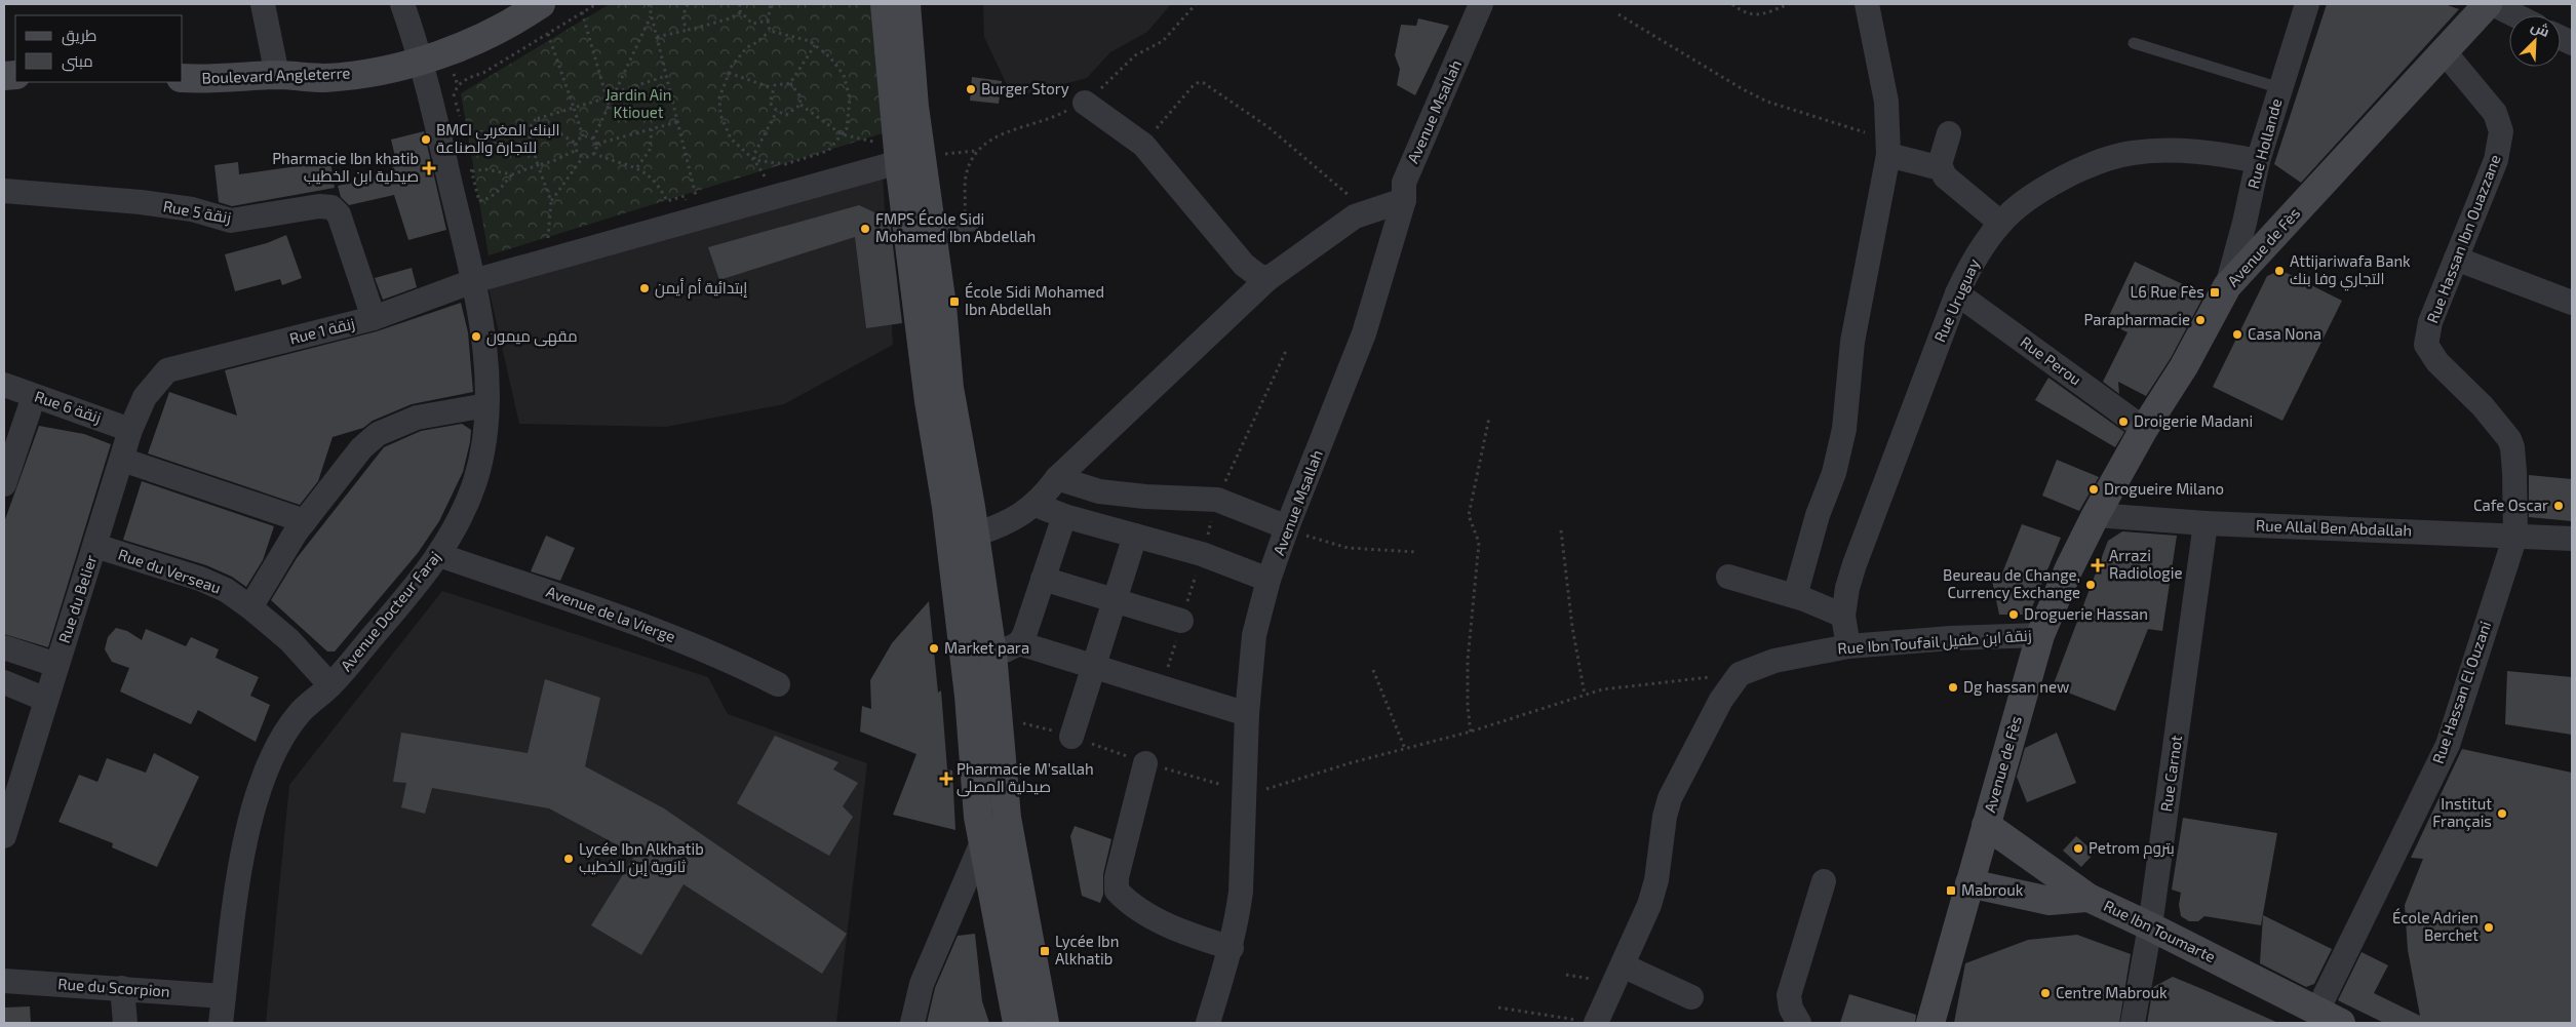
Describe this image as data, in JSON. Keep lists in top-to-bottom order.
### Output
{
  "streets": {
    "main road": ["Boulevard Angleterre", "Avenue de Fès", "Rue Ibn Toumarte"],
    "street": [
      "Avenue Msallah",
      "Rue Hollande",
      "Rue 5 زنقة",
      "Rue Hassan Ibn Ouazzane",
      "Rue Uruguay",
      "Rue 1 زنقة",
      "Rue Perou",
      "Rue 6 زنقة",
      "Rue Allal Ben Abdallah",
      "Rue du Verseau",
      "Rue du Belier",
      "Avenue Docteur Faraj",
      "Avenue de la Vierge",
      "Rue Ibn Toufail زنقة ابن طفيل",
      "Rue Hassan El Ouzani",
      "Rue Carnot",
      "Rue du Scorpion"
    ]
  },
  "crossings": [
    ["Boulevard Angleterre", "Avenue Docteur Faraj"],
    ["Rue Hollande", "Avenue de Fès"],
    ["Rue Hollande", "Rue Uruguay"],
    ["Rue 5 زنقة", "Rue 1 زنقة"],
    ["Rue Hassan Ibn Ouazzane", "Avenue de Fès"],
    ["Rue Hassan Ibn Ouazzane", "Rue Allal Ben Abdallah"],
    ["Rue Hassan Ibn Ouazzane", "Rue Hassan El Ouzani"],
    ["Avenue de Fès", "Rue Perou"],
    ["Avenue de Fès", "Rue Allal Ben Abdallah"],
    ["Avenue de Fès", "Rue Ibn Toufail زنقة ابن طفيل"],
    ["Avenue de Fès", "Rue Ibn Toumarte"],
    ["Rue Uruguay", "Rue Perou"],
    ["Rue Uruguay", "Rue Ibn Toufail زنقة ابن طفيل"],
    ["Rue 1 زنقة", "Rue du Belier"],
    ["Rue 1 زنقة", "Avenue Docteur Faraj"],
    ["Rue 6 زنقة", "Rue du Belier"],
    ["Rue Allal Ben Abdallah", "Rue Hassan El Ouzani"],
    ["Rue Allal Ben Abdallah", "Rue Carnot"],
    ["Rue du Verseau", "Rue du Belier"],
    ["Rue du Verseau", "Avenue Docteur Faraj"],
    ["Avenue Docteur Faraj", "Avenue de la Vierge"],
    ["Avenue Docteur Faraj", "Rue du Scorpion"],
    ["Rue Hassan El Ouzani", "Rue Ibn Toumarte"],
    ["Rue Carnot", "Rue Ibn Toumarte"]
  ],
  "parks": ["Jardin Ain Ktiouet"],
  "places": {
    "other": [
      "Burger Story",
      "BMCI البنك المغربي للتجارة والصناعة",
      "FMPS École Sidi Mohamed Ibn Abdellah",
      "Attijariwafa Bank التجاري وفا بنك",
      "إبتدائية أم أيمن",
      "Parapharmacie",
      "Casa Nona",
      "مقهى ميمون",
      "Droigerie Madani",
      "Drogueire Milano",
      "Cafe Oscar",
      "Beureau de Change, Currency Exchange",
      "Droguerie Hassan",
      "Market para",
      "Dg hassan new",
      "Institut Français",
      "Petrom بتروم",
      "Lycée Ibn Alkhatib ثانوية إبن الخطيب",
      "École Adrien Berchet",
      "Centre Mabrouk"
    ],
    "health": ["Pharmacie Ibn khatib صيدلية ابن الخطيب", "Arrazi Radiologie", "Pharmacie M'sallah صيدلية المصلى"],
    "transit": [
      "L6 Rue Fès",
      "École Sidi Mohamed Ibn Abdellah",
      "Mabrouk",
      "Lycée Ibn Alkhatib"
    ]
  },
  "legend": ["طريق", "مبنى"],
  "north": "top right"
}
